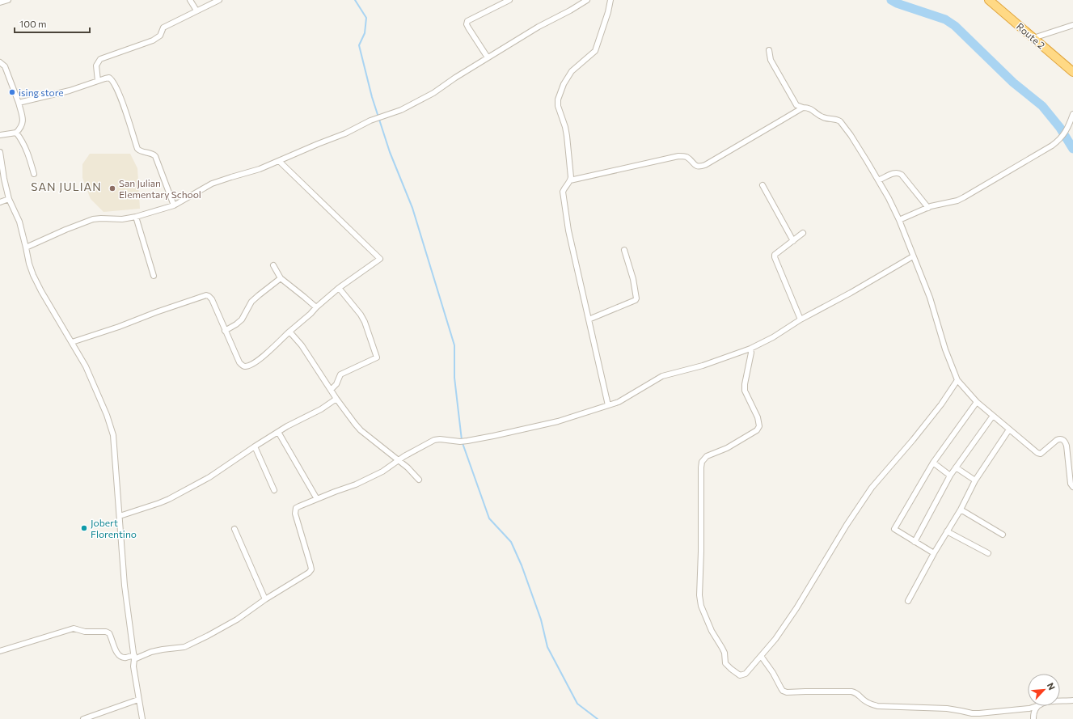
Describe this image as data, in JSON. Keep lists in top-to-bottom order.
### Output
{
  "streets": {
    "highway": ["Route 2"]
  },
  "districts": ["SAN JULIAN"],
  "places": ["ising store", "San Julian Elementary School", "Jobert Florentino"],
  "scale_bar": "100 m",
  "north": "top right"
}
